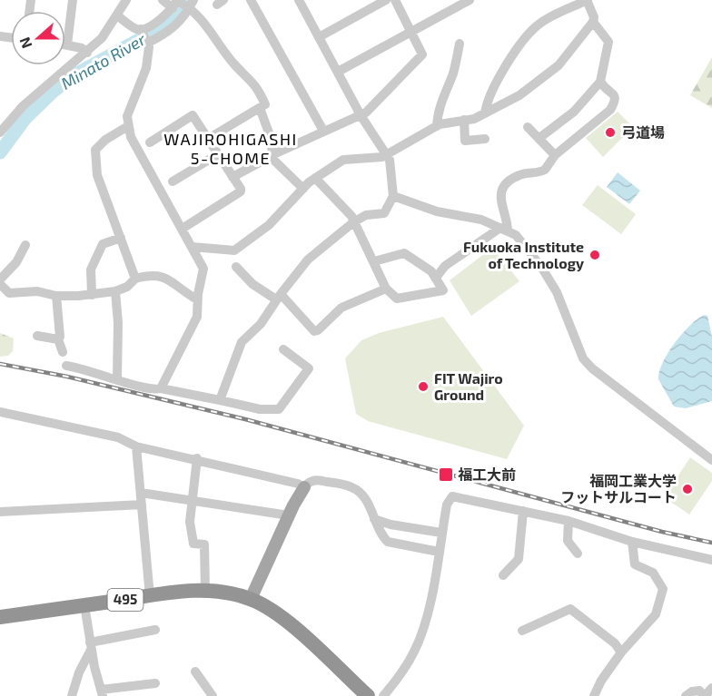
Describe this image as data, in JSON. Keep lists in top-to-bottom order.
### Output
{
  "streets": {
    "highway": ["495"]
  },
  "districts": ["WAJIROHIGASHI 5-CHOME"],
  "water": ["Minato River"],
  "places": {
    "other": [
      "弓道場",
      "Fukuoka Institute of Technology",
      "FIT Wajiro Ground",
      "福岡工業大学 フットサルコート"
    ],
    "transit": ["福工大前"]
  },
  "north": "left"
}
